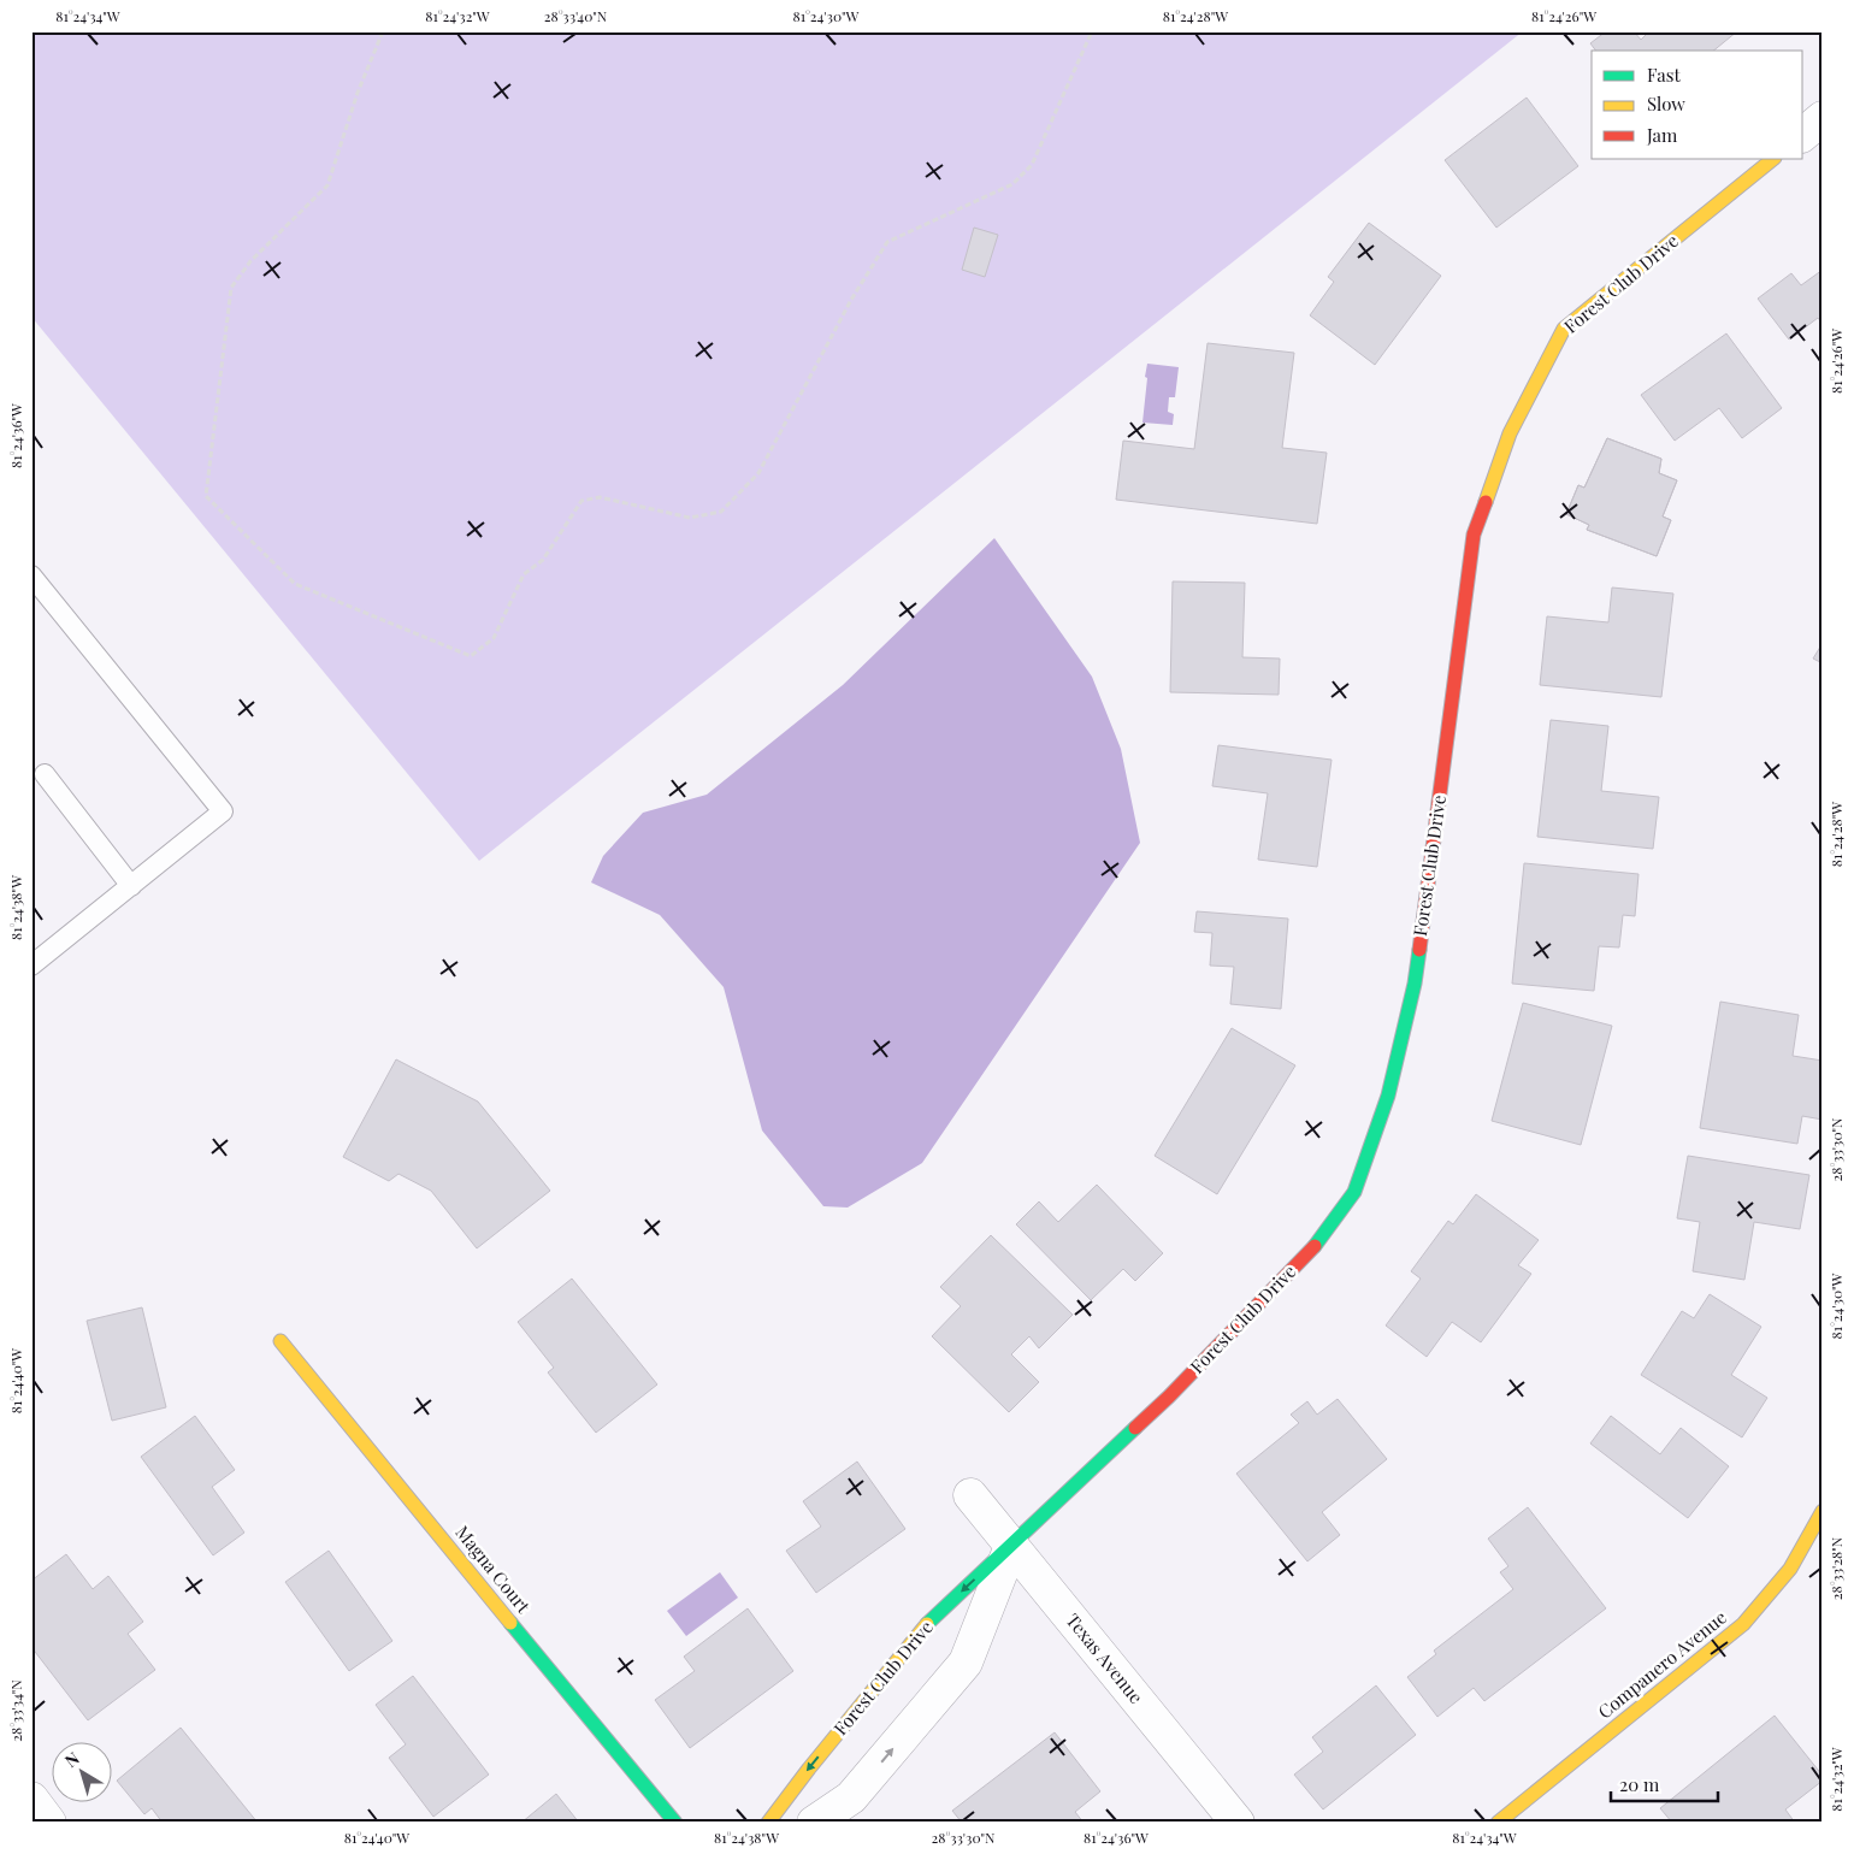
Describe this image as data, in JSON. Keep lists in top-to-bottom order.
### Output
{
  "streets": {
    "street": [
      "Forest Club Drive",
      "Magna Court",
      "Texas Avenue",
      "Companero Avenue"
    ]
  },
  "crossings": [
    ["Forest Club Drive", "Texas Avenue"]
  ],
  "legend": ["Fast", "Slow", "Jam"],
  "scale_bar": "20 m",
  "north": "top left",
  "coordinates": [
    "81°24'34\"W",
    "81°24'32\"W",
    "28°33'40\"N",
    "81°24'30\"W",
    "81°24'28\"W",
    "81°24'26\"W",
    "81°24'36\"W",
    "81°24'38\"W",
    "28°33'30\"N",
    "81°24'40\"W",
    "28°33'28\"N",
    "28°33'34\"N"
  ]
}
